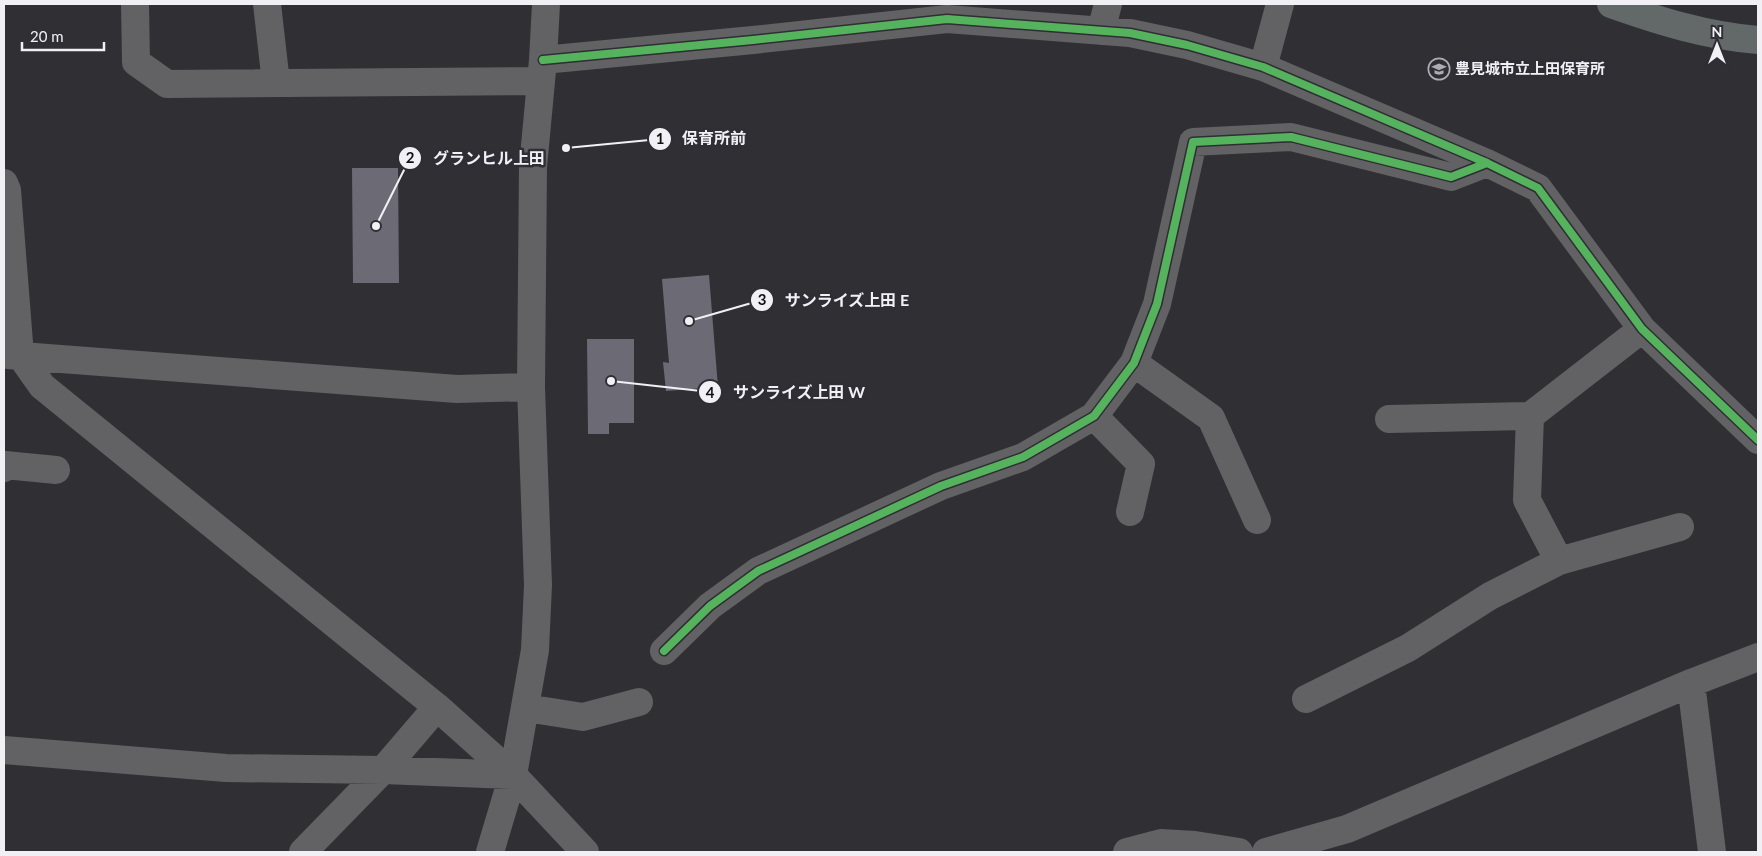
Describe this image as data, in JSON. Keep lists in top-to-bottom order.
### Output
{
  "places": {
    "school or university": ["豊見城市立上田保育所"],
    "other": [
      "保育所前",
      "グランヒル上田",
      "サンライズ上田 E",
      "サンライズ上田 W"
    ]
  },
  "scale_bar": "20 m",
  "north": "top"
}
